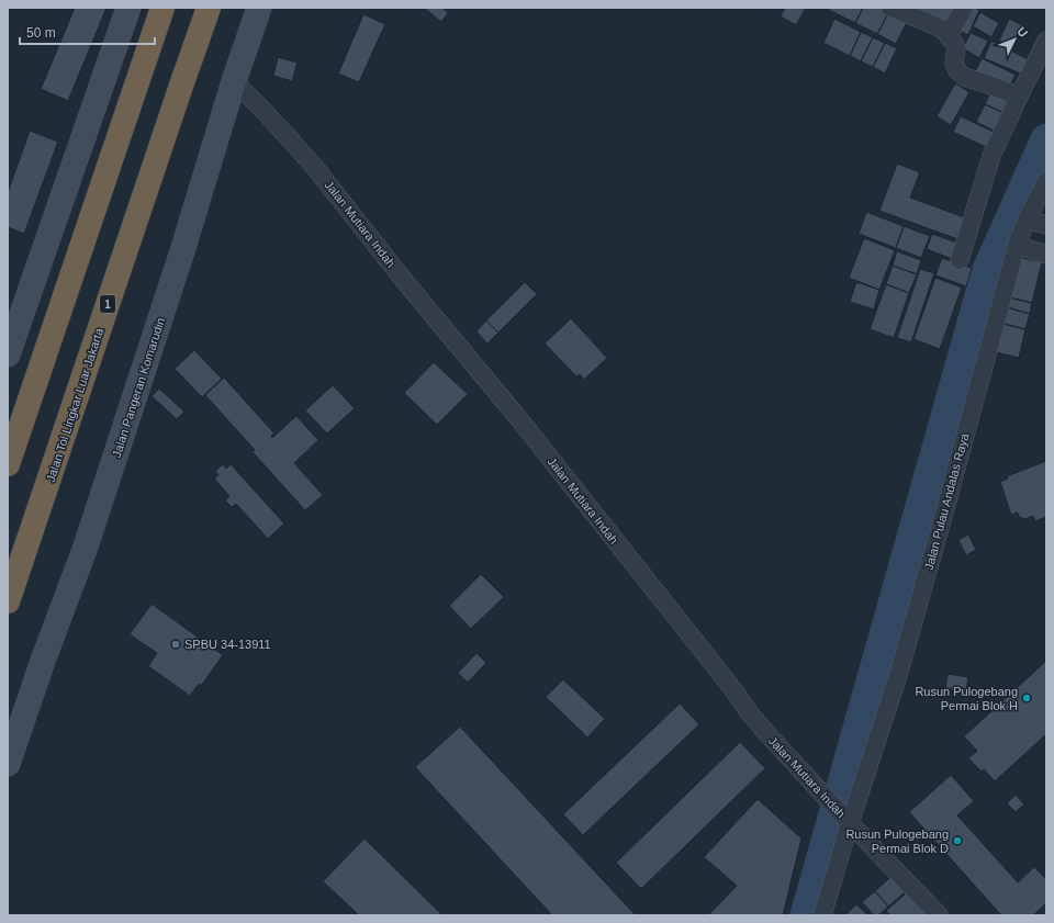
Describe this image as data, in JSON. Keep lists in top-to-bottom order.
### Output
{
  "streets": {
    "highway": ["1", "Jalan Tol Lingkar Luar Jakarta"],
    "street": ["Jalan Mutiara Indah", "Jalan Pangeran Komarudin", "Jalan Pulau Andalas Raya"]
  },
  "crossings": [
    ["Jalan Mutiara Indah", "Jalan Pangeran Komarudin"],
    ["Jalan Mutiara Indah", "Jalan Pulau Andalas Raya"]
  ],
  "places": ["SPBU 34-13911", "Rusun Pulogebang Permai Blok H", "Rusun Pulogebang Permai Blok D"],
  "scale_bar": "50 m",
  "north": "top right"
}
